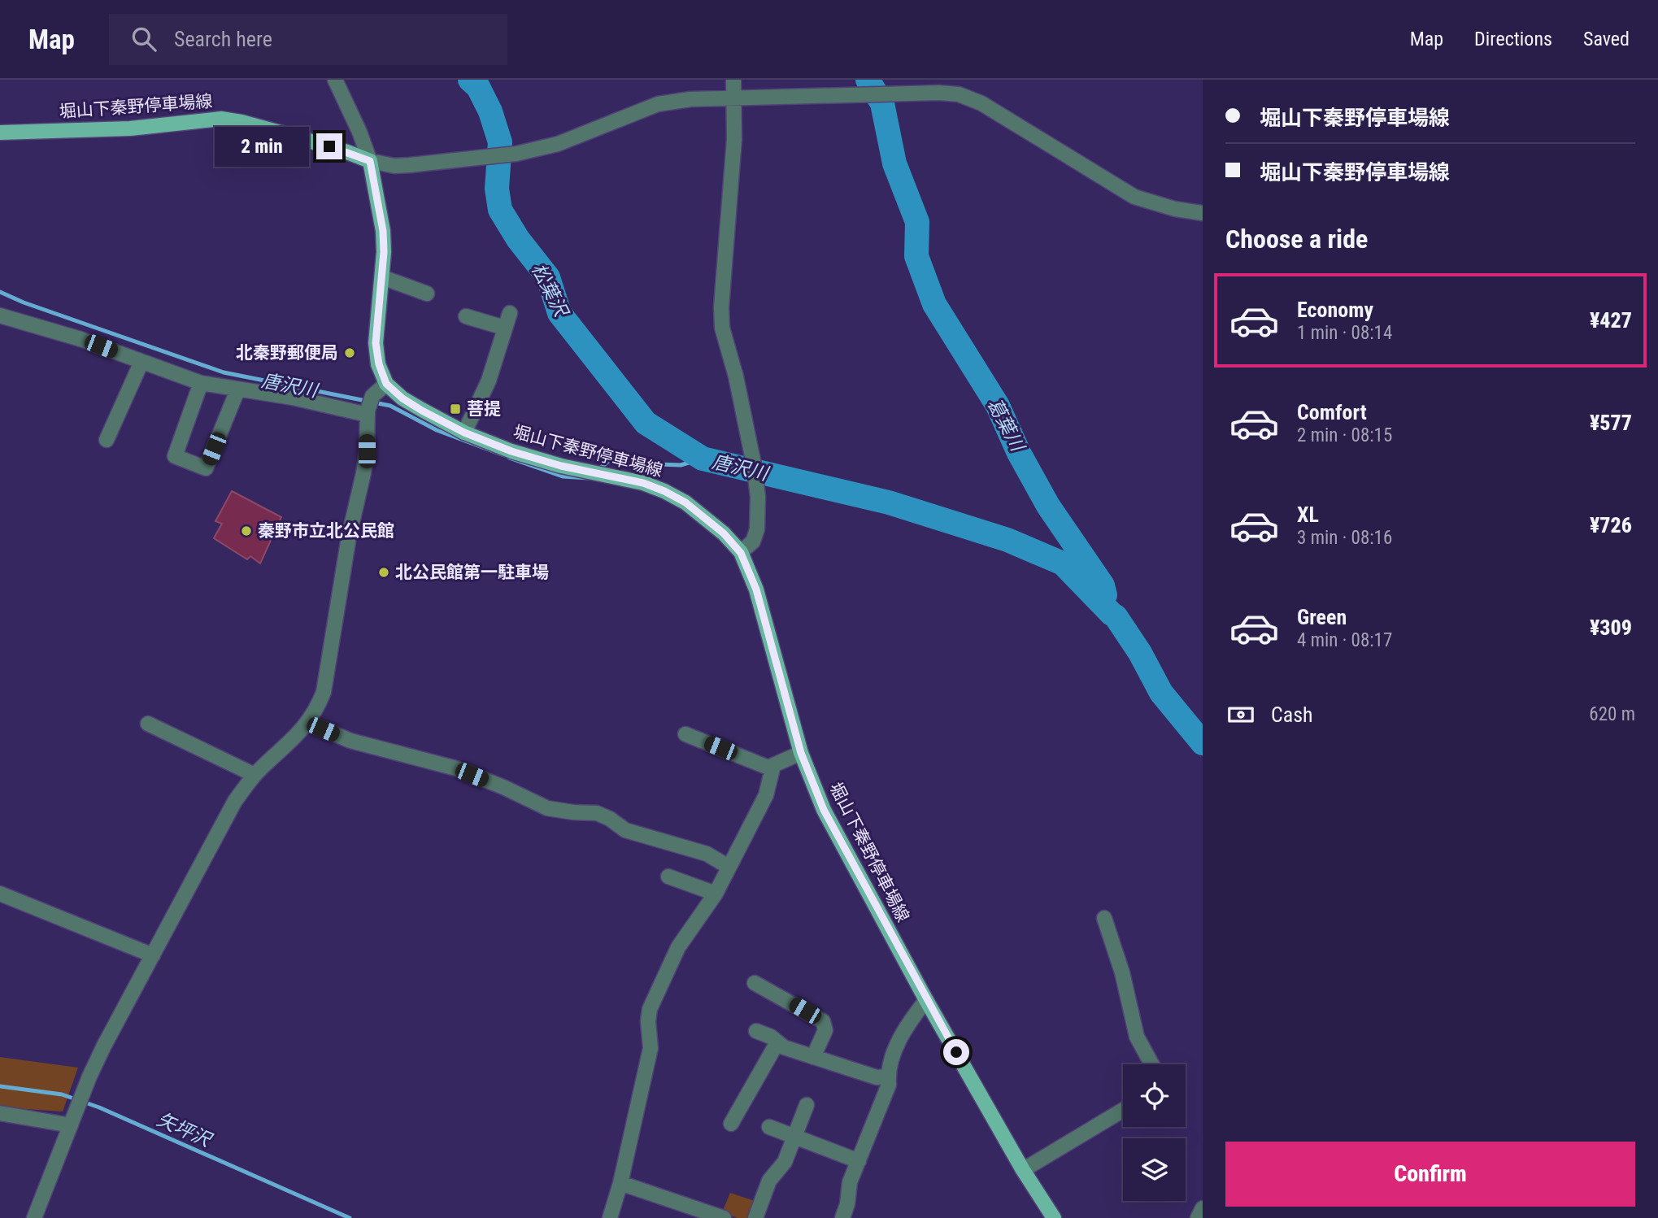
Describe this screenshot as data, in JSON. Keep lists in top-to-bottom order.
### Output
{
  "streets": {
    "main road": ["堀山下秦野停車場線"]
  },
  "water": [
    "松葉沢",
    "唐沢川",
    "葛葉川",
    "矢坪沢"
  ],
  "places": {
    "other": ["北秦野郵便局", "秦野市立北公民館", "北公民館第一駐車場"],
    "transit": ["菩提"]
  },
  "page": {
    "header": "Map",
    "search": "Search here",
    "nav": ["Map", "Directions", "Saved"],
    "banner": ["堀山下秦野停車場線", "堀山下秦野停車場線"],
    "bubble": "2 min",
    "heading": "Choose a ride",
    "list": [
      {
        "name": "Economy",
        "note": "1 min · 08:14",
        "value": "¥427"
      },
      {
        "name": "Comfort",
        "note": "2 min · 08:15",
        "value": "¥577"
      },
      {
        "name": "XL",
        "note": "3 min · 08:16",
        "value": "¥726"
      },
      {
        "name": "Green",
        "note": "4 min · 08:17",
        "value": "¥309"
      }
    ],
    "pay": ["Cash", "620 m"],
    "buttons": "Confirm"
  }
}
